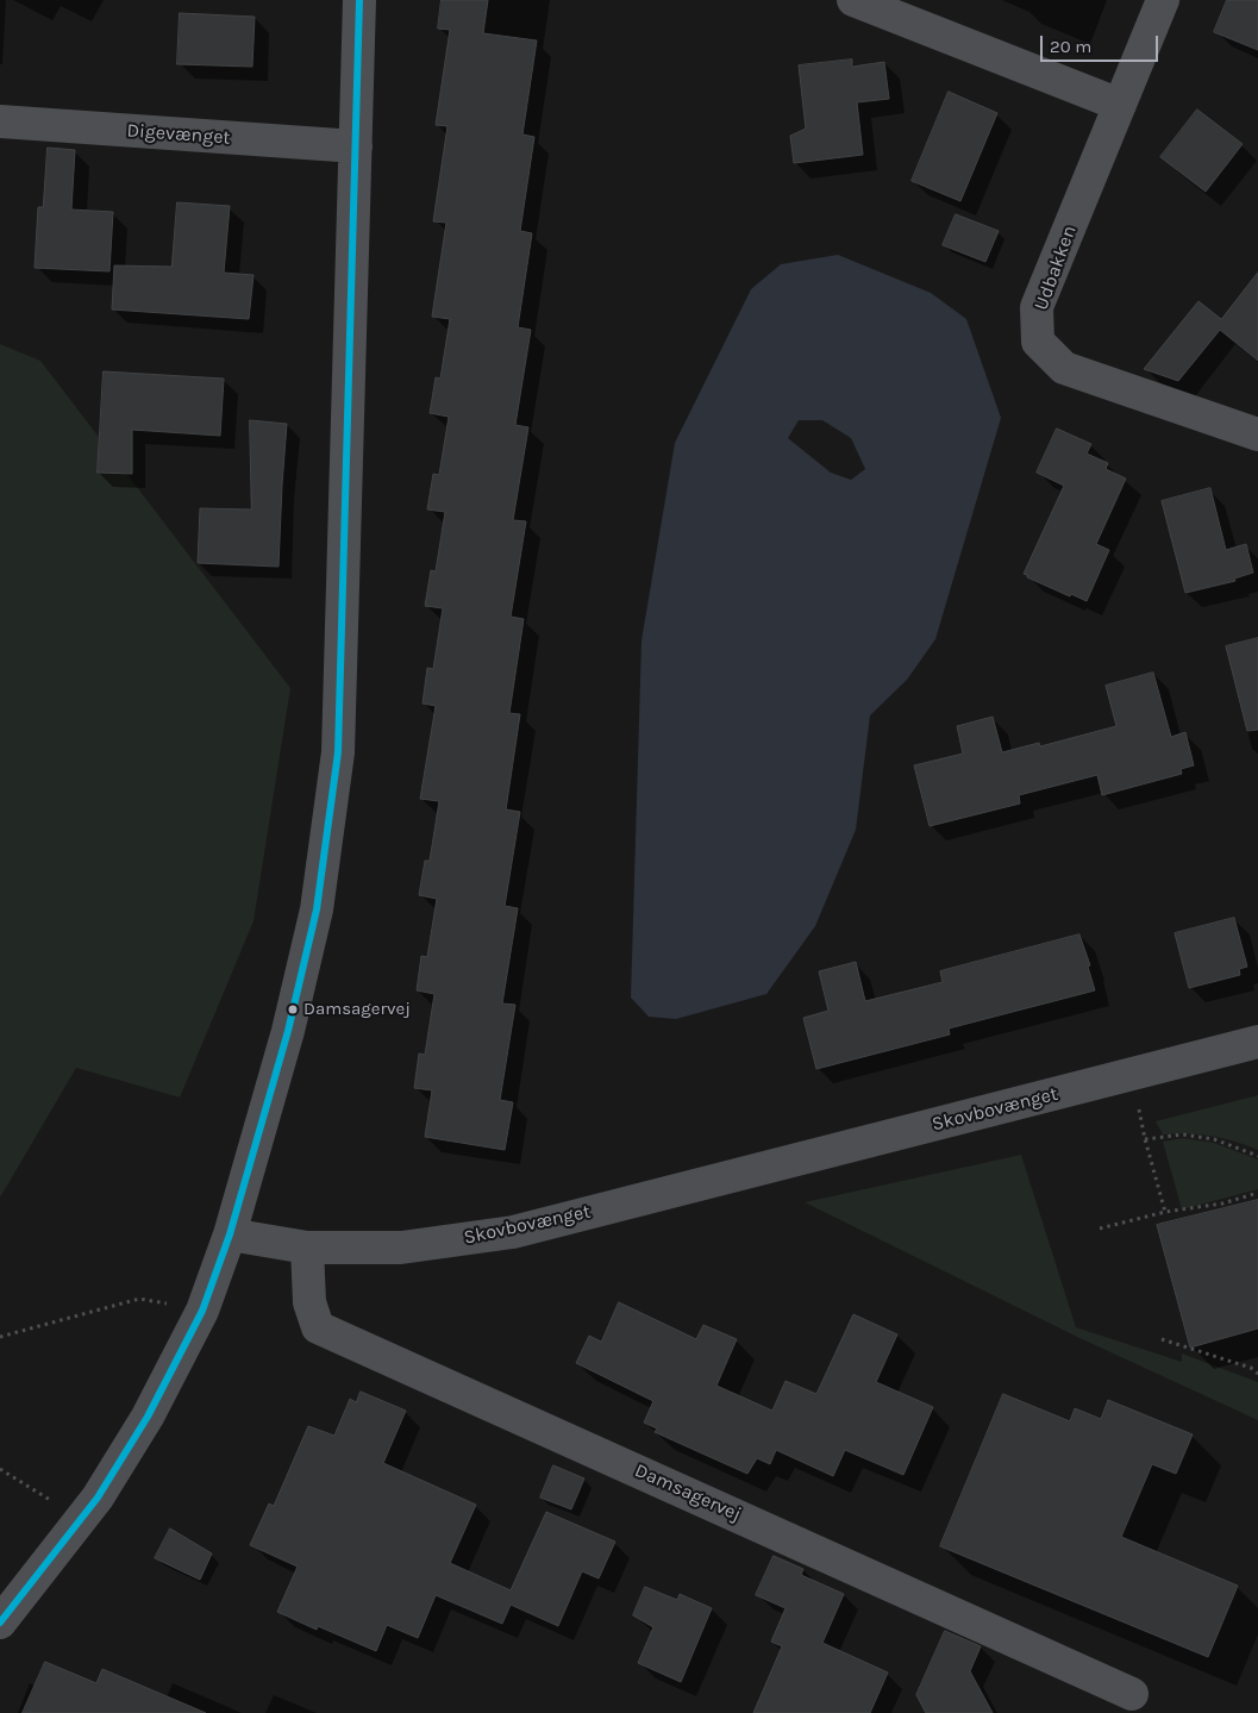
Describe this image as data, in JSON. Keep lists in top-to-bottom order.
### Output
{
  "streets": {
    "street": [
      "Digevænget",
      "Udbakken",
      "Skovbovænget",
      "Damsagervej"
    ]
  },
  "crossings": [
    ["Skovbovænget", "Damsagervej"]
  ],
  "places": ["Damsagervej"],
  "scale_bar": "20 m"
}
